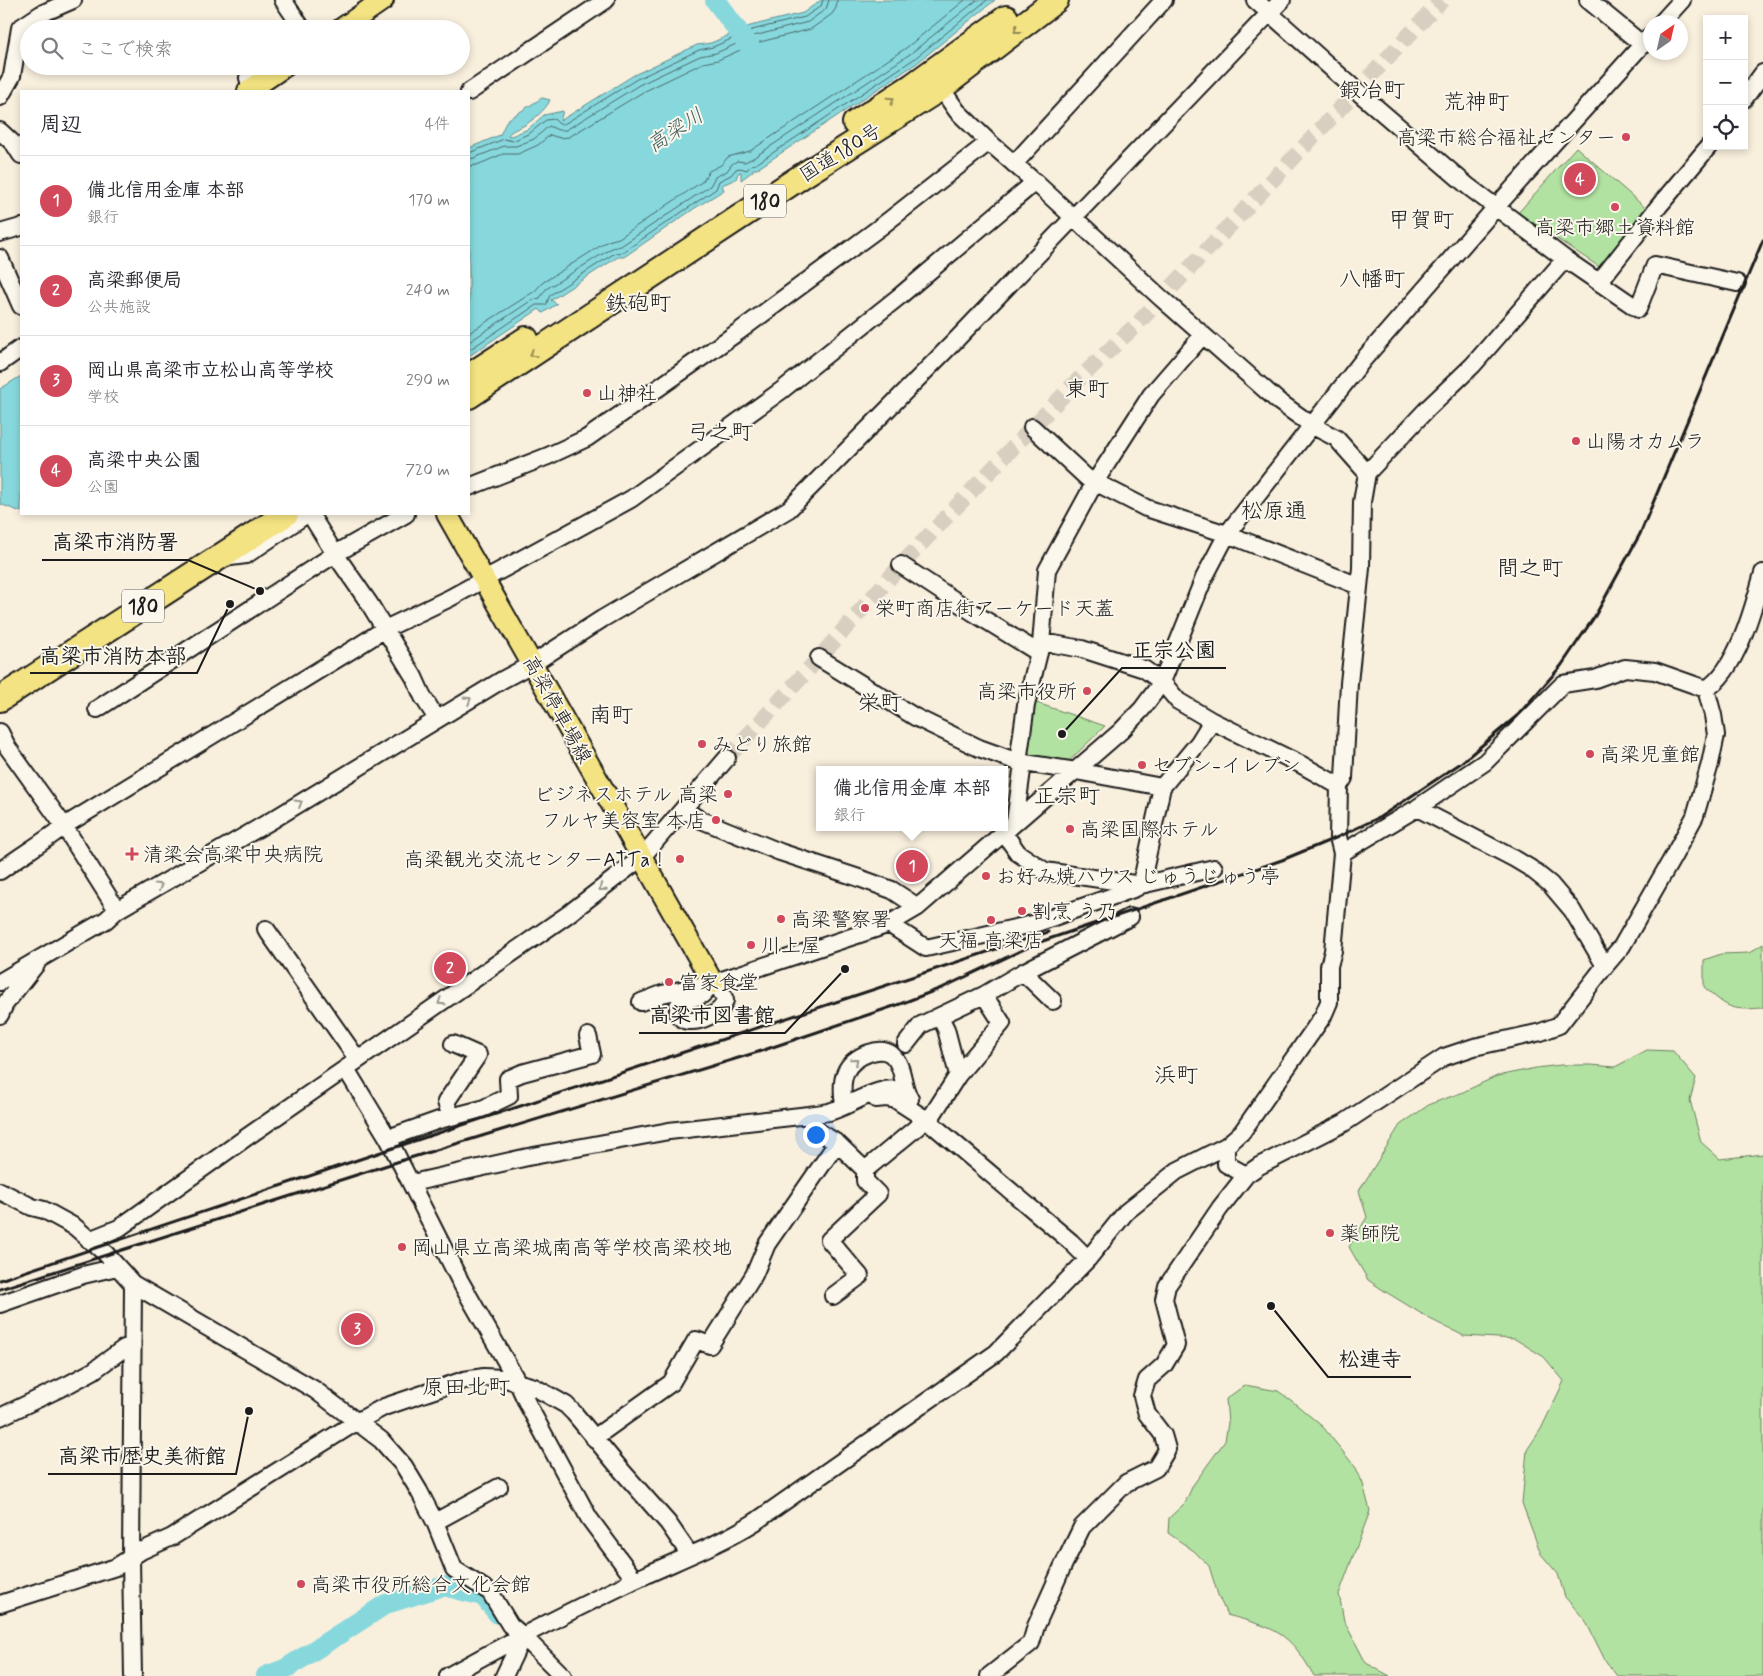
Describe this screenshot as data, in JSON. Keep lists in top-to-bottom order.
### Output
{
  "streets": {
    "highway": ["国道180号", "180"],
    "main road": ["高梁停車場線"]
  },
  "districts": [
    "鍜冶町",
    "荒神町",
    "甲賀町",
    "八幡町",
    "鉄砲町",
    "東町",
    "弓之町",
    "松原通",
    "間之町",
    "栄町",
    "南町",
    "正宗町",
    "浜町",
    "原田北町"
  ],
  "water": ["高梁川"],
  "places": {
    "other": [
      "高梁市総合福祉センター",
      "高梁市郷土資料館",
      "山神社",
      "山陽オカムラ",
      "高梁市消防署",
      "高梁市消防本部",
      "栄町商店街アーケード天蓋",
      "高梁市役所",
      "正宗公園",
      "みどり旅館",
      "高梁児童館",
      "セブン-イレブン",
      "ビジネスホテル 高梁",
      "フルヤ美容室 本店",
      "高梁国際ホテル",
      "高梁観光交流センターATTa！",
      "お好み焼ハウス じゅうじゅう亭",
      "割烹 う乃",
      "高梁警察署",
      "天福 高梁店",
      "川上屋",
      "高梁市図書館",
      "富家食堂",
      "薬師院",
      "岡山県立高梁城南高等学校高梁校地",
      "松連寺",
      "高梁市歴史美術館",
      "高梁市役所総合文化会館"
    ],
    "health": ["清梁会高梁中央病院"]
  },
  "north": "top right",
  "page": {
    "map_buttons": ["+", "−"],
    "search": "ここで検索",
    "heading": ["周辺", "4件"],
    "list": [
      {
        "mark": "1",
        "name": "備北信用金庫 本部",
        "note": "銀行",
        "value": "170 m"
      },
      {
        "mark": "2",
        "name": "高梁郵便局",
        "note": "公共施設",
        "value": "240 m"
      },
      {
        "mark": "3",
        "name": "岡山県高梁市立松山高等学校",
        "note": "学校",
        "value": "290 m"
      },
      {
        "mark": "4",
        "name": "高梁中央公園",
        "note": "公園",
        "value": "720 m"
      }
    ],
    "pins": [
      "4",
      "1",
      "2",
      "3"
    ],
    "popup": ["備北信用金庫 本部", "銀行"]
  }
}
